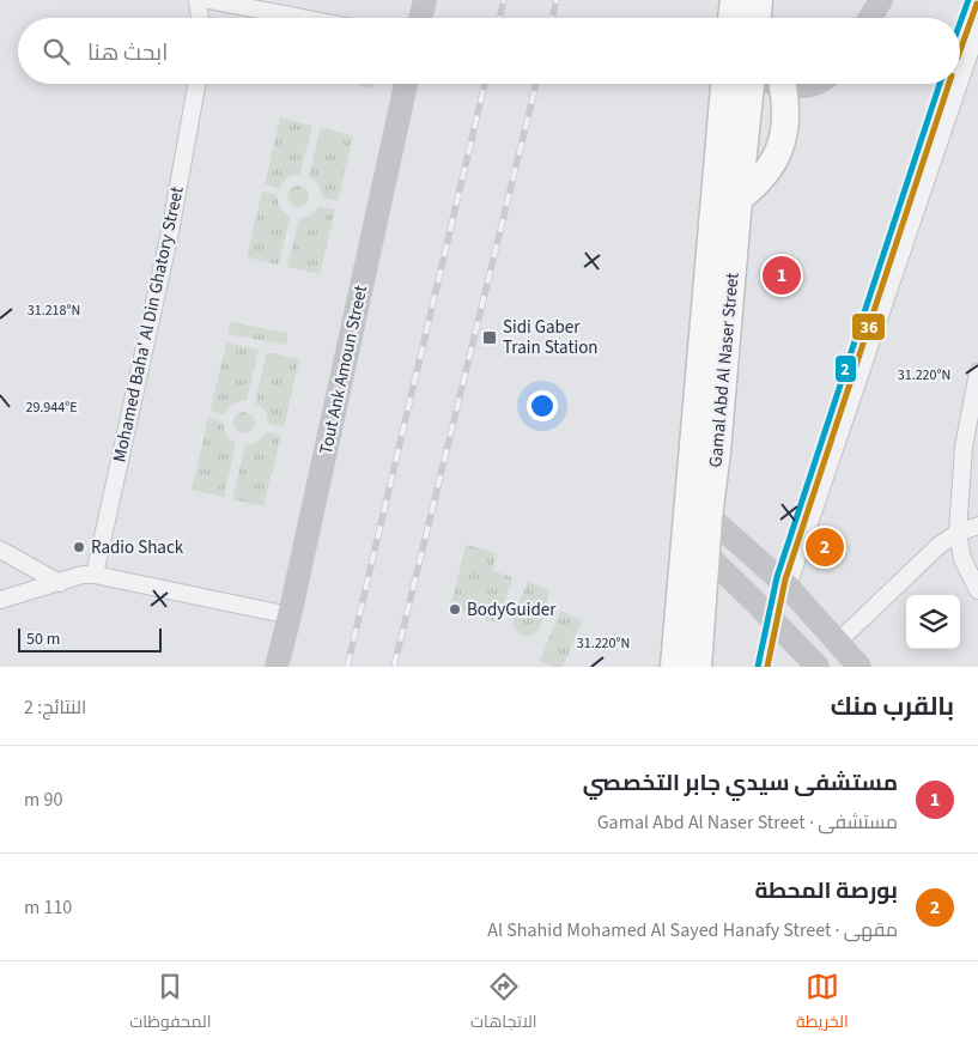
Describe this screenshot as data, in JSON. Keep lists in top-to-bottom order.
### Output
{
  "streets": {
    "main road": ["Tout Ank Amoun Street", "Gamal Abd Al Naser Street"],
    "street": ["Mohamed Baha' Al Din Ghatory Street"]
  },
  "places": {
    "transit": ["Sidi Gaber Train Station"],
    "other": ["Radio Shack", "BodyGuider"]
  },
  "lines": ["tram line 2", "transit line 36"],
  "scale_bar": "50 m",
  "page": {
    "search": "ابحث هنا",
    "pins": ["1", "2"],
    "scale": "50 m",
    "heading": ["بالقرب منك", "النتائج: 2"],
    "list": [
      {
        "mark": "1",
        "name": "مستشفى سيدي جابر التخصصي",
        "note": "مستشفى · Gamal Abd Al Naser Street",
        "value": "90 m"
      },
      {
        "mark": "2",
        "name": "بورصة المحطة",
        "note": "مقهى · Al Shahid Mohamed Al Sayed Hanafy Street",
        "value": "110 m"
      }
    ],
    "nav": ["الخريطة", "الاتجاهات", "المحفوظات"]
  },
  "coordinates": ["31.218°N", "31.220°N", "29.944°E"]
}
